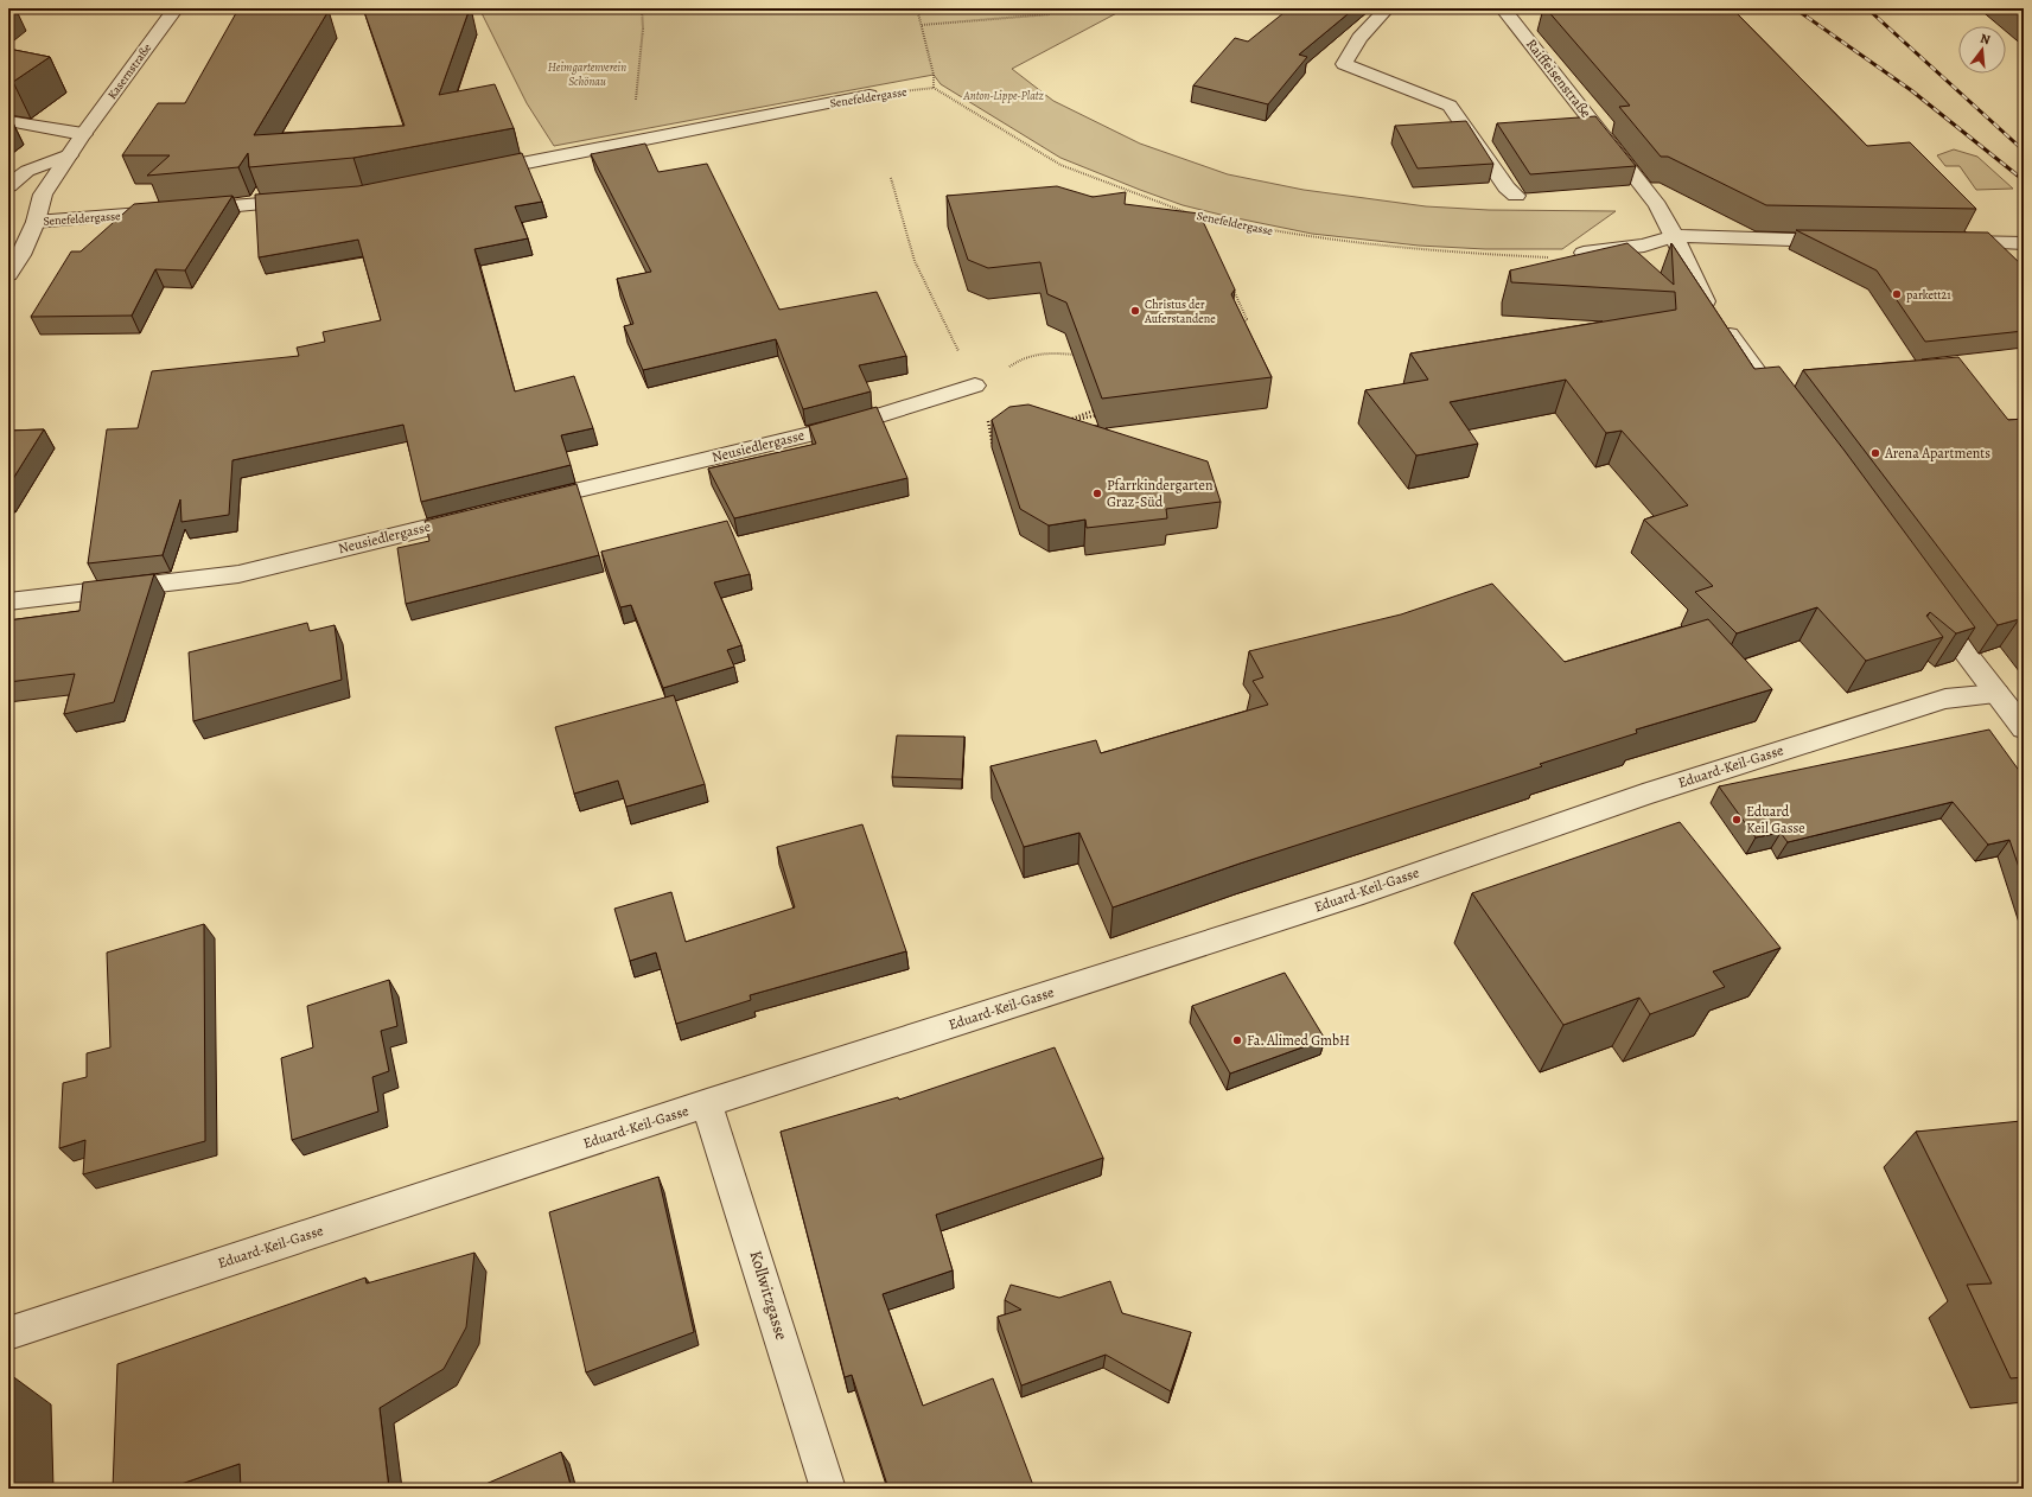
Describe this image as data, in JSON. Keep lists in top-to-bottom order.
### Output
{
  "streets": {
    "street": [
      "Kasernstraße",
      "Raiffeisenstraße",
      "Senefeldergasse",
      "Neusiedlergasse",
      "Eduard-Keil-Gasse",
      "Kollwitzgasse"
    ]
  },
  "crossings": [
    ["Kasernstraße", "Senefeldergasse"],
    ["Eduard-Keil-Gasse", "Kollwitzgasse"]
  ],
  "parks": ["Heimgartenverein Schönau", "Anton-Lippe-Platz"],
  "places": [
    "parkett21",
    "Christus der Auferstandene",
    "Arena Apartments",
    "Pfarrkindergarten Graz-Süd",
    "Eduard Keil Gasse",
    "Fa. Alimed GmbH"
  ],
  "north": "top"
}
